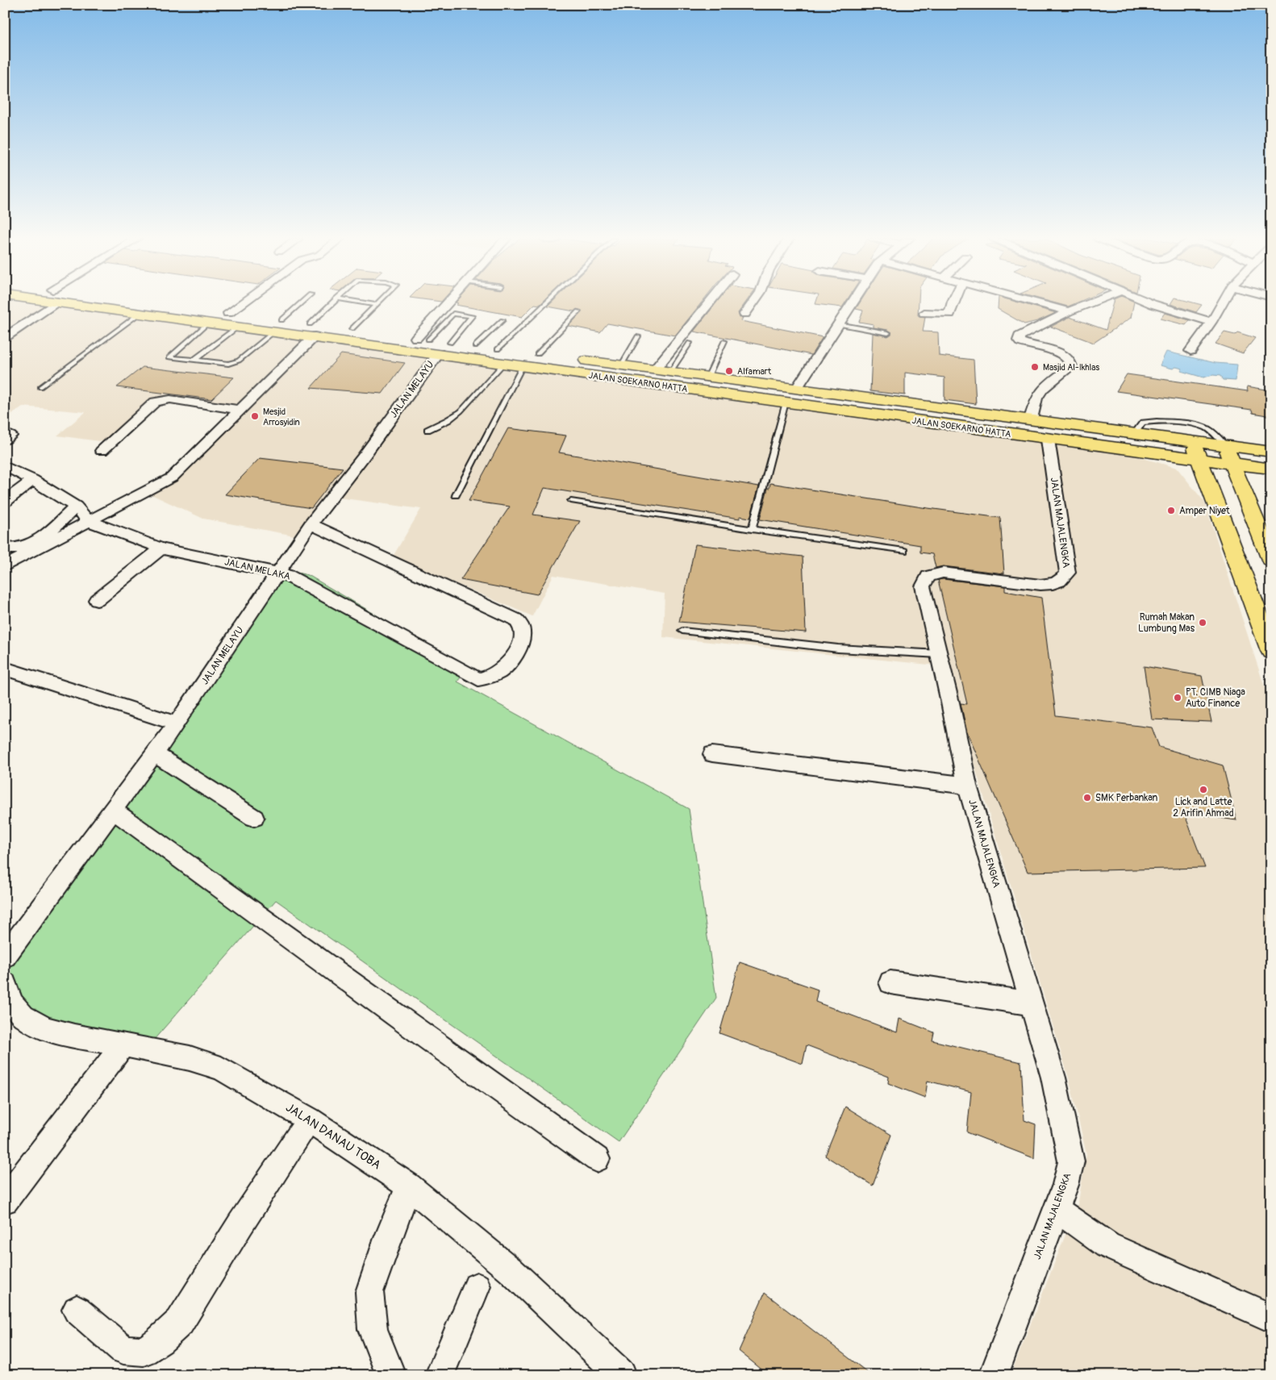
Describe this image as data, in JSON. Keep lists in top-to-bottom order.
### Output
{
  "streets": {
    "main road": ["JALAN SOEKARNO HATTA"],
    "street": [
      "JALAN MELAYU",
      "JALAN MAJALENGKA",
      "JALAN MELAKA",
      "JALAN DANAU TOBA"
    ]
  },
  "crossings": [
    ["JALAN SOEKARNO HATTA", "JALAN MELAYU"],
    ["JALAN SOEKARNO HATTA", "JALAN MAJALENGKA"],
    ["JALAN MELAYU", "JALAN MELAKA"]
  ],
  "places": [
    "Masjid Al-Ikhlas",
    "Alfamart",
    "Mesjid Arrosyidin",
    "Amper Niyet",
    "Rumah Makan Lumbung Mas",
    "PT. CIMB Niaga Auto Finance",
    "Lick and Latte 2 Arifin Ahmad",
    "SMK Perbankan"
  ]
}
